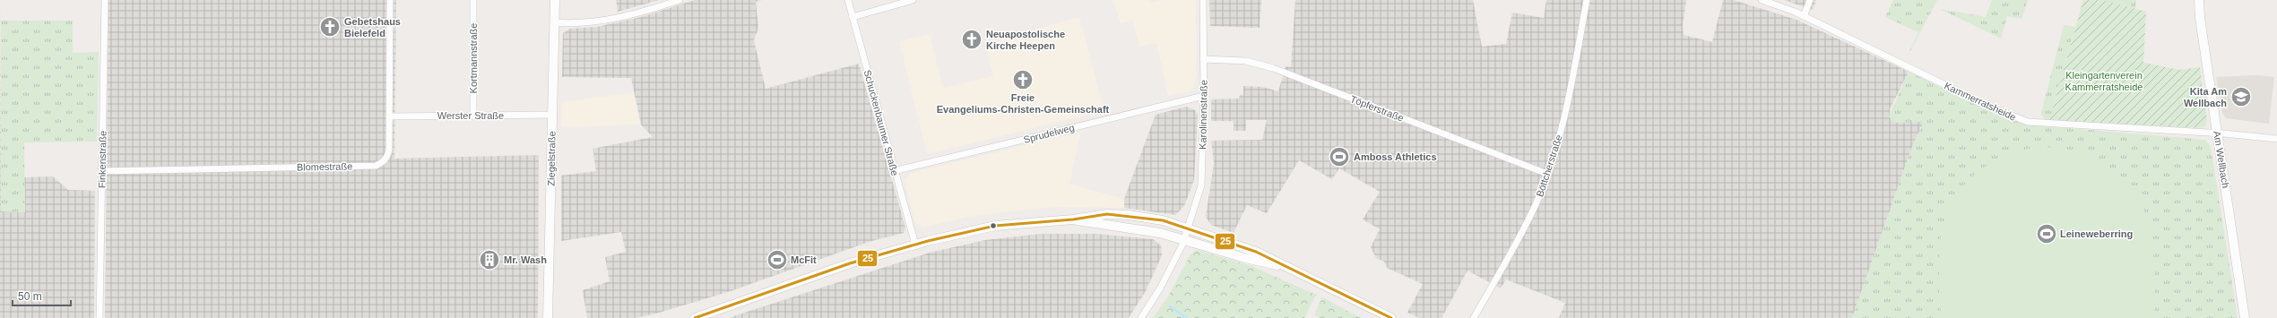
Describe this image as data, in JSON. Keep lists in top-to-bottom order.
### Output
{
  "streets": {
    "street": [
      "Kortmannstraße",
      "Kammerratsheide",
      "Töpferstraße",
      "Karolinenstraße",
      "Werster Straße",
      "Schuckenbaumer Straße",
      "Sprudelweg",
      "Ziegelstraße",
      "Finkenstraße",
      "Am Wellbach",
      "Böttcherstraße",
      "Blomestraße"
    ]
  },
  "crossings": [
    ["Kortmannstraße", "Werster Straße"],
    ["Kammerratsheide", "Am Wellbach"],
    ["Töpferstraße", "Karolinenstraße"],
    ["Töpferstraße", "Böttcherstraße"],
    ["Karolinenstraße", "Sprudelweg"],
    ["Werster Straße", "Ziegelstraße"],
    ["Werster Straße", "Blomestraße"],
    ["Schuckenbaumer Straße", "Sprudelweg"],
    ["Finkenstraße", "Blomestraße"]
  ],
  "parks": ["Kleingartenverein Kammerratsheide"],
  "places": {
    "church": ["Gebetshaus Bielefeld", "Neuapostolische Kirche Heepen", "Freie Evangeliums-Christen-Gemeinschaft"],
    "school or university": ["Kita Am Wellbach"],
    "sports": ["Amboss Athletics", "Leineweberring", "McFit"],
    "building": ["Mr. Wash"]
  },
  "lines": ["transit line 25"],
  "scale_bar": "50 m"
}
